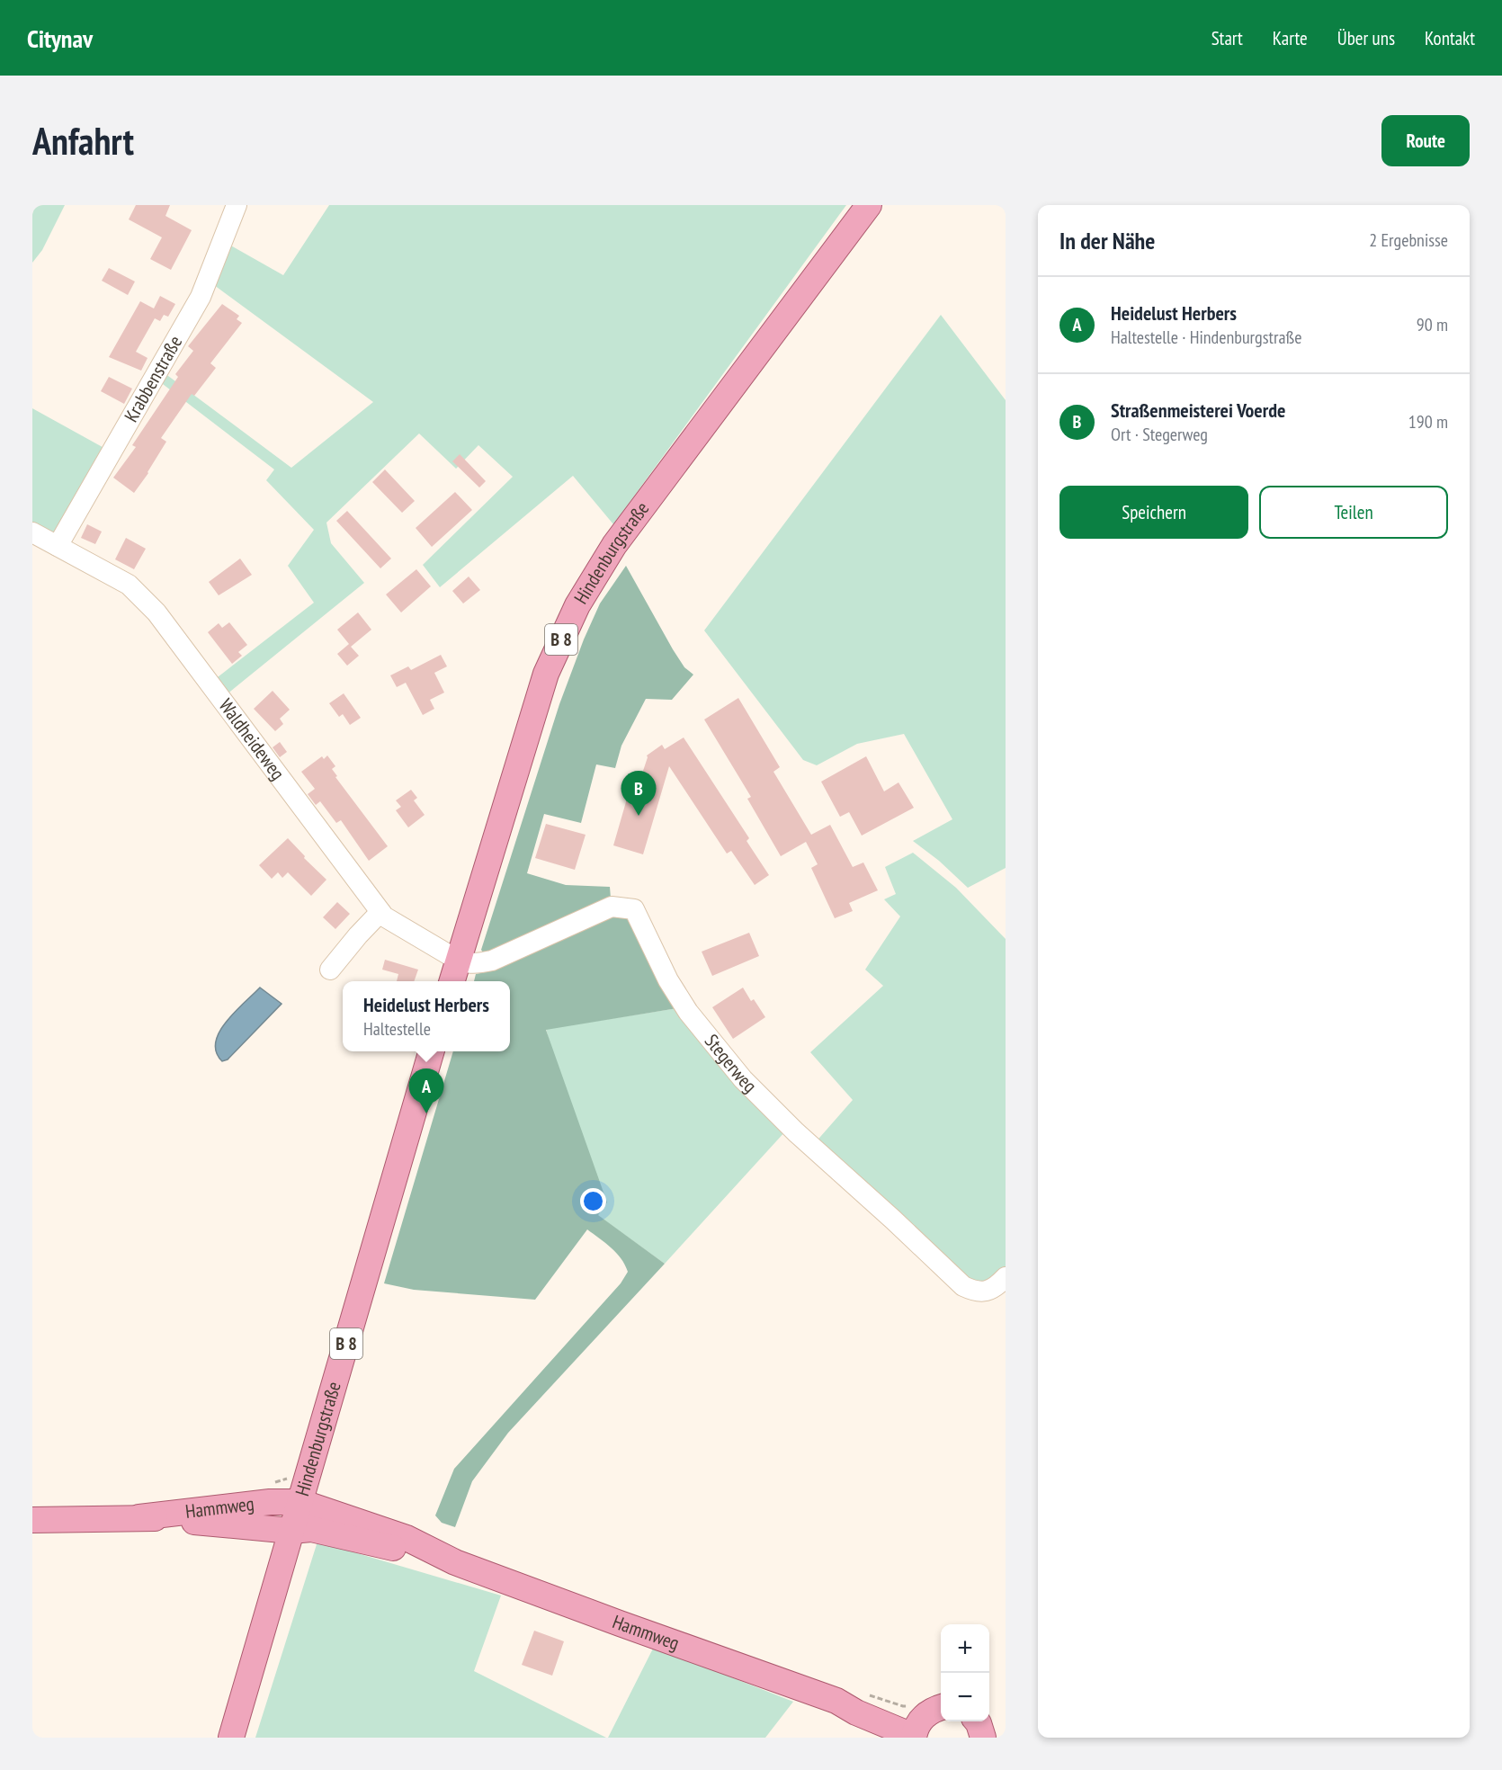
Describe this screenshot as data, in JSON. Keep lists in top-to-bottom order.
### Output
{
  "streets": {
    "main road": ["Hindenburgstraße", "B 8", "Hammweg"],
    "street": ["Krabbenstraße", "Waldheideweg", "Stegerweg"]
  },
  "crossings": [
    ["Krabbenstraße", "Waldheideweg"],
    ["Hindenburgstraße", "Waldheideweg"],
    ["Hindenburgstraße", "Stegerweg"],
    ["Hindenburgstraße", "Hammweg"],
    ["Waldheideweg", "Stegerweg"]
  ],
  "page": {
    "header": "Citynav",
    "nav": [
      "Start",
      "Karte",
      "Über uns",
      "Kontakt"
    ],
    "buttons": [
      "Route",
      ["Speichern", "Teilen"]
    ],
    "title": "Anfahrt",
    "heading": ["In der Nähe", "2 Ergebnisse"],
    "list": [
      {
        "mark": "A",
        "name": "Heidelust Herbers",
        "note": "Haltestelle · Hindenburgstraße",
        "value": "90 m"
      },
      {
        "mark": "B",
        "name": "Straßenmeisterei Voerde",
        "note": "Ort · Stegerweg",
        "value": "190 m"
      }
    ],
    "pins": ["B", "A"],
    "popup": ["Heidelust Herbers", "Haltestelle"],
    "map_buttons": ["+", "−"]
  }
}
